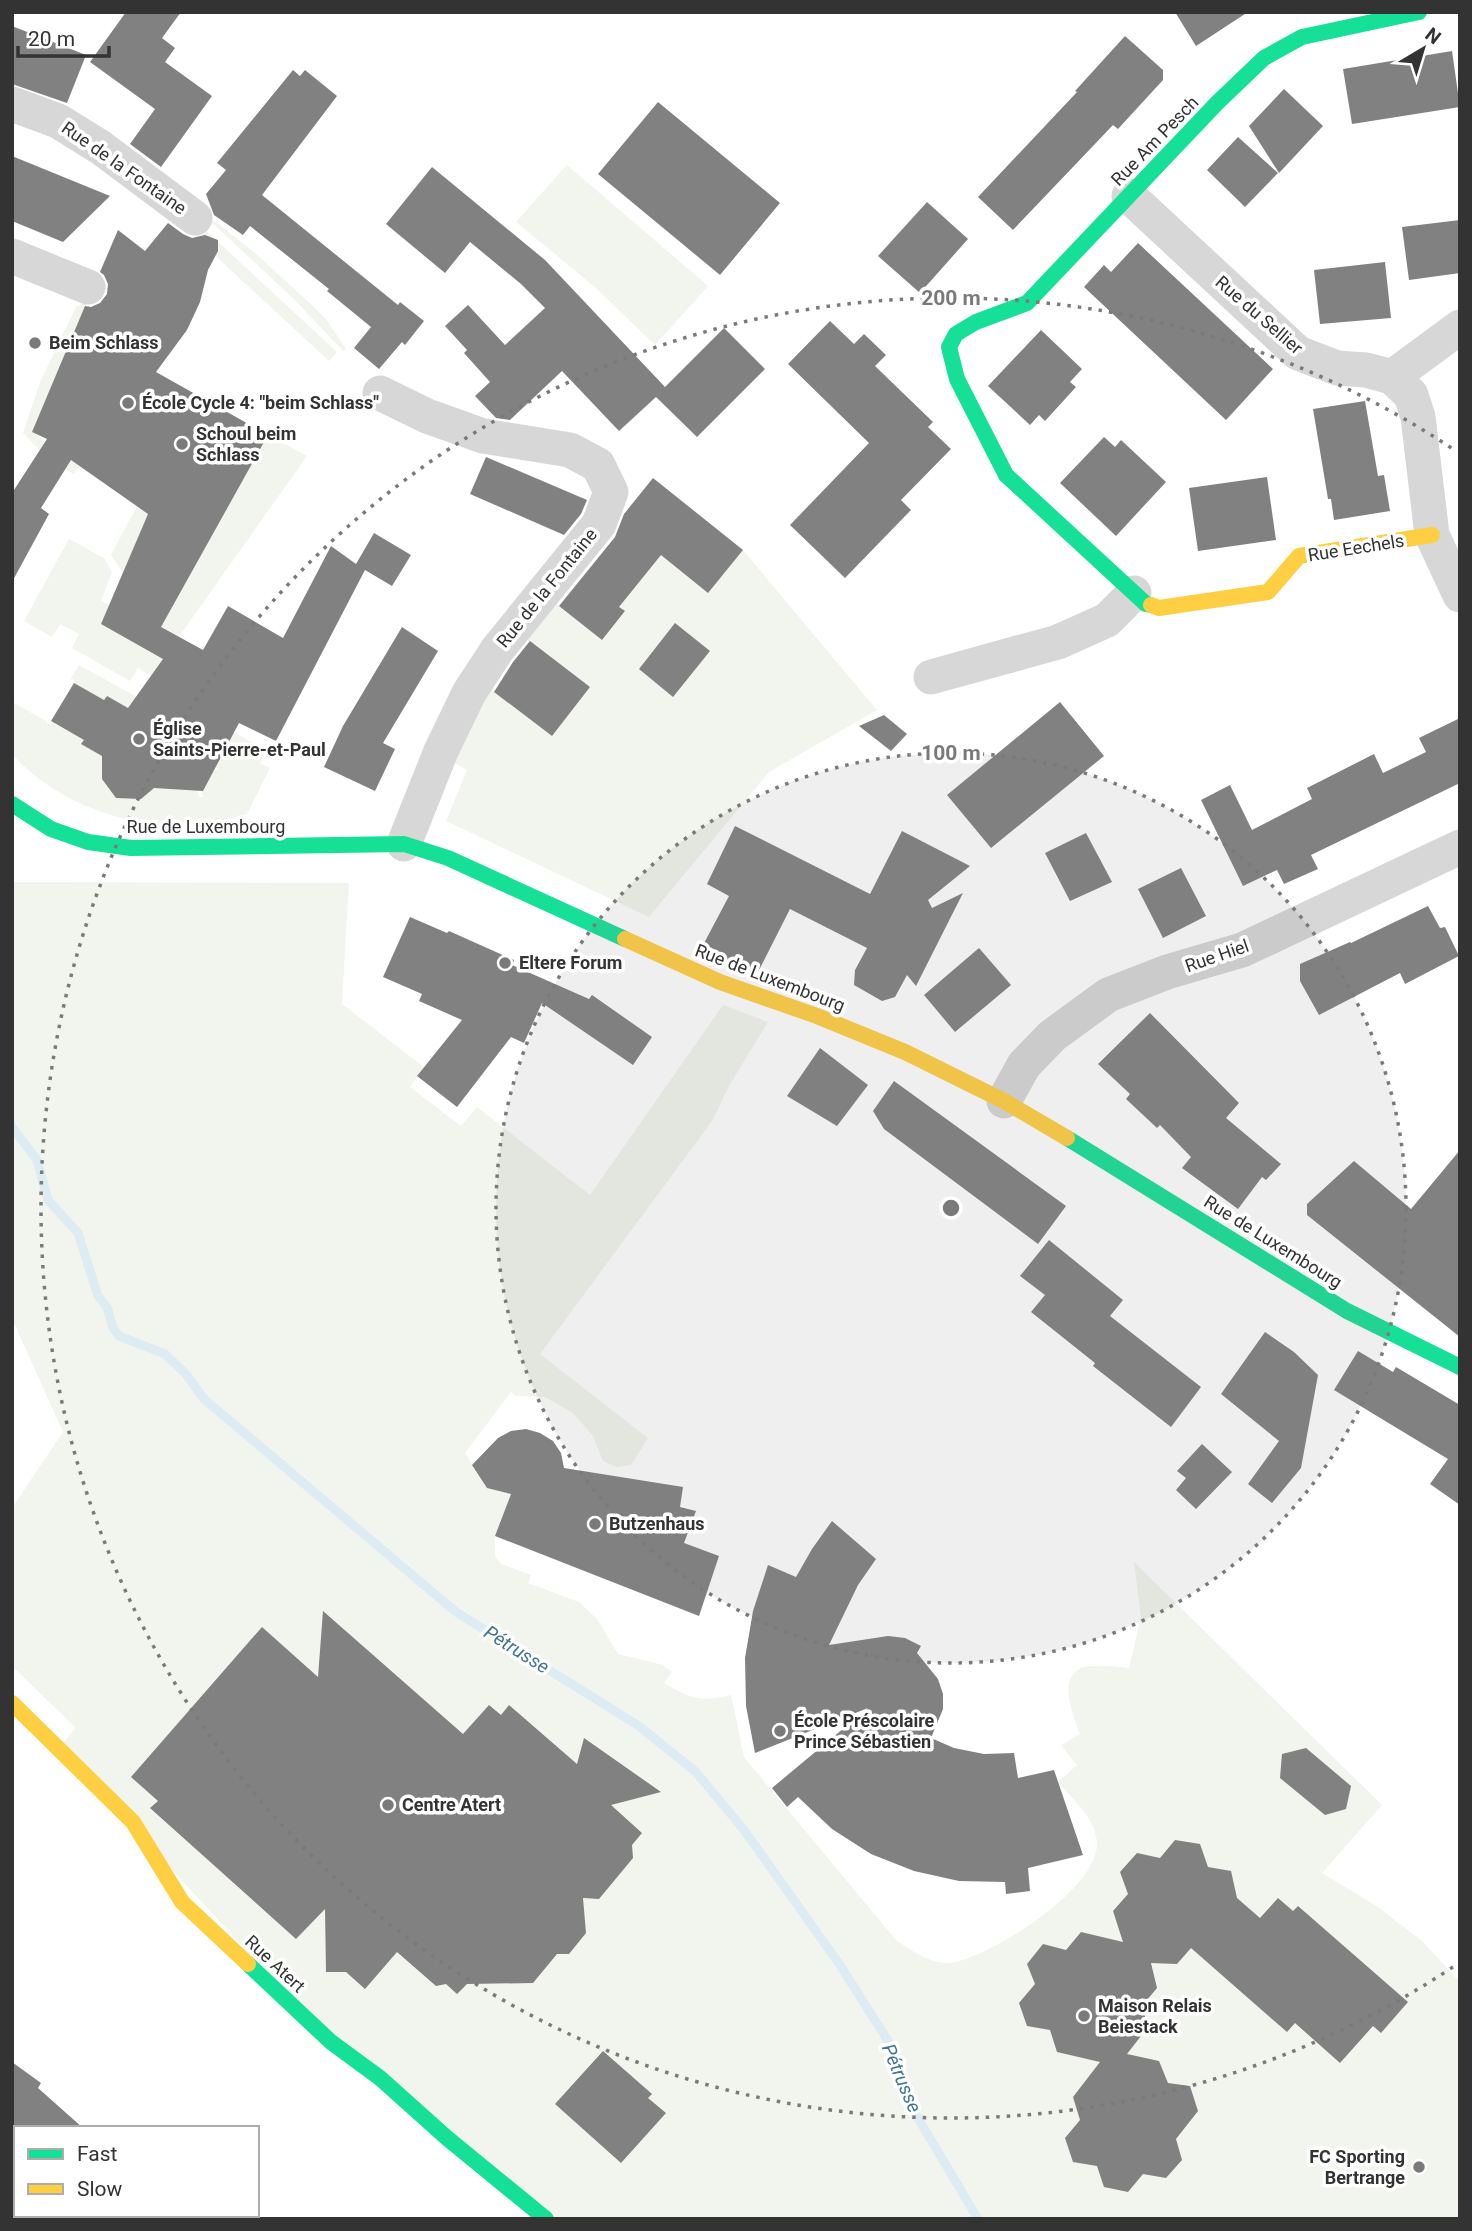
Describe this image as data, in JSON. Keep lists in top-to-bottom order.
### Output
{
  "streets": {
    "street": [
      "Rue Am Pesch",
      "Rue de la Fontaine",
      "Rue du Sellier",
      "Rue Eechels",
      "Rue de Luxembourg",
      "Rue Hiel",
      "Rue Atert"
    ]
  },
  "crossings": [
    ["Rue Am Pesch", "Rue du Sellier"],
    ["Rue Am Pesch", "Rue Eechels"],
    ["Rue de la Fontaine", "Rue de Luxembourg"],
    ["Rue de Luxembourg", "Rue Hiel"]
  ],
  "water": ["Pétrusse"],
  "places": [
    "Beim Schlass",
    "École Cycle 4: \"beim Schlass\"",
    "Schoul beim Schlass",
    "Église Saints-Pierre-et-Paul",
    "Eltere Forum",
    "Butzenhaus",
    "École Préscolaire Prince Sébastien",
    "Centre Atert",
    "Maison Relais Beiestack",
    "FC Sporting Bertrange"
  ],
  "legend": ["Fast", "Slow"],
  "scale_bar": "20 m",
  "north": "top right",
  "rings": ["200 m", "100 m"]
}
